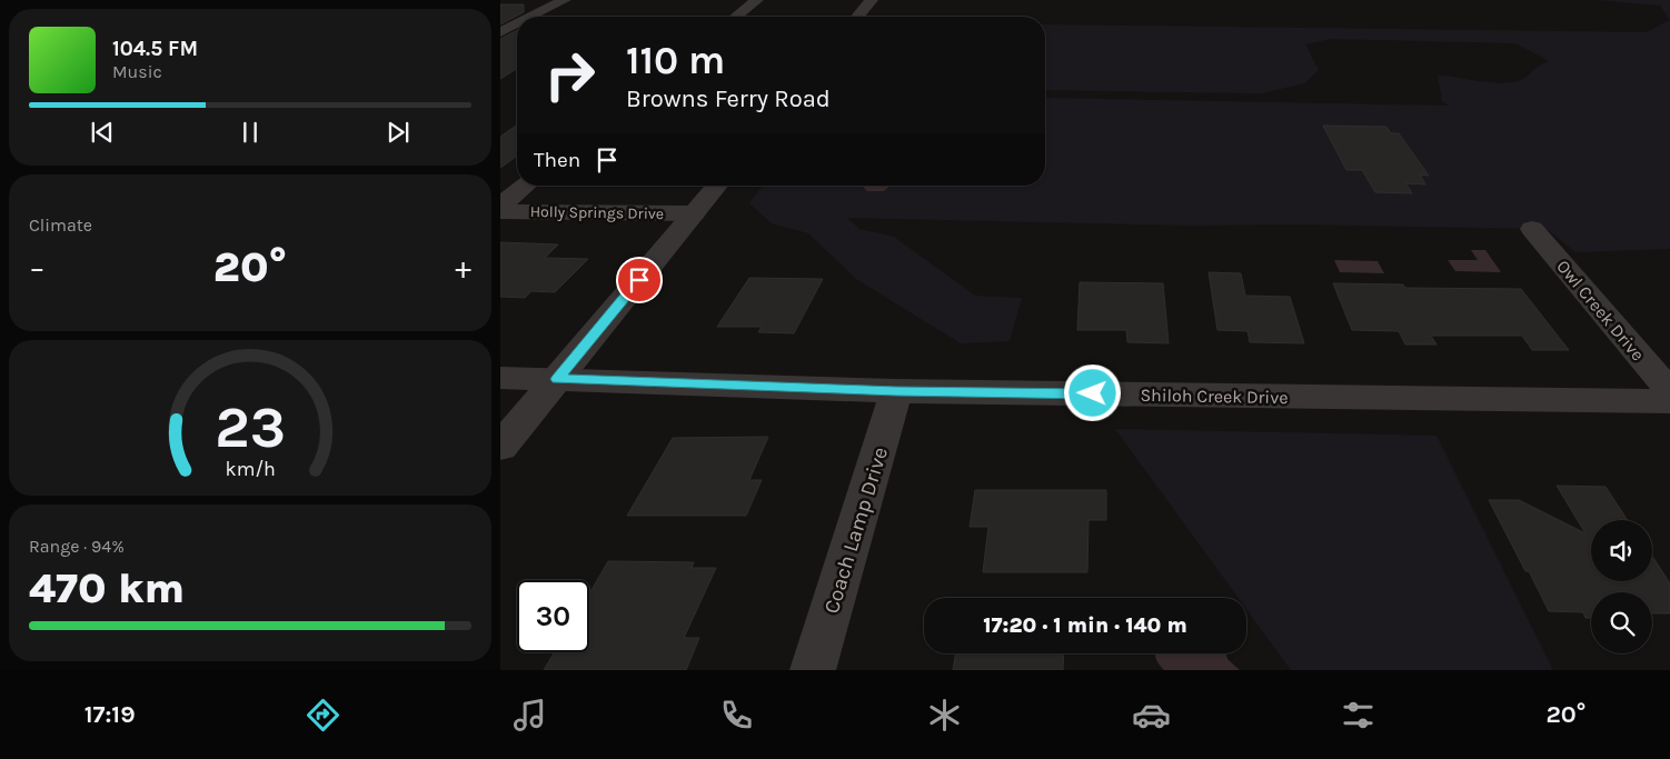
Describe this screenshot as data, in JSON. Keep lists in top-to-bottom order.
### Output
{
  "streets": {
    "street": [
      "Holly Springs Drive",
      "Owl Creek Drive",
      "Shiloh Creek Drive",
      "Coach Lamp Drive"
    ]
  },
  "crossings": [
    ["Shiloh Creek Drive", "Coach Lamp Drive"]
  ],
  "page": {
    "turn": ["110 m", "Browns Ferry Road"],
    "song": ["104.5 FM", "Music"],
    "then": "Then",
    "tile": [
      "Climate",
      ["Range · 94%", "470 km"]
    ],
    "heat": ["−", "20°", "+"],
    "limit": "30",
    "trip": "17:20 · 1 min · 140 m",
    "tabs": ["17:19", "20°"],
    "gauge": ["23", "km/h"]
  }
}
